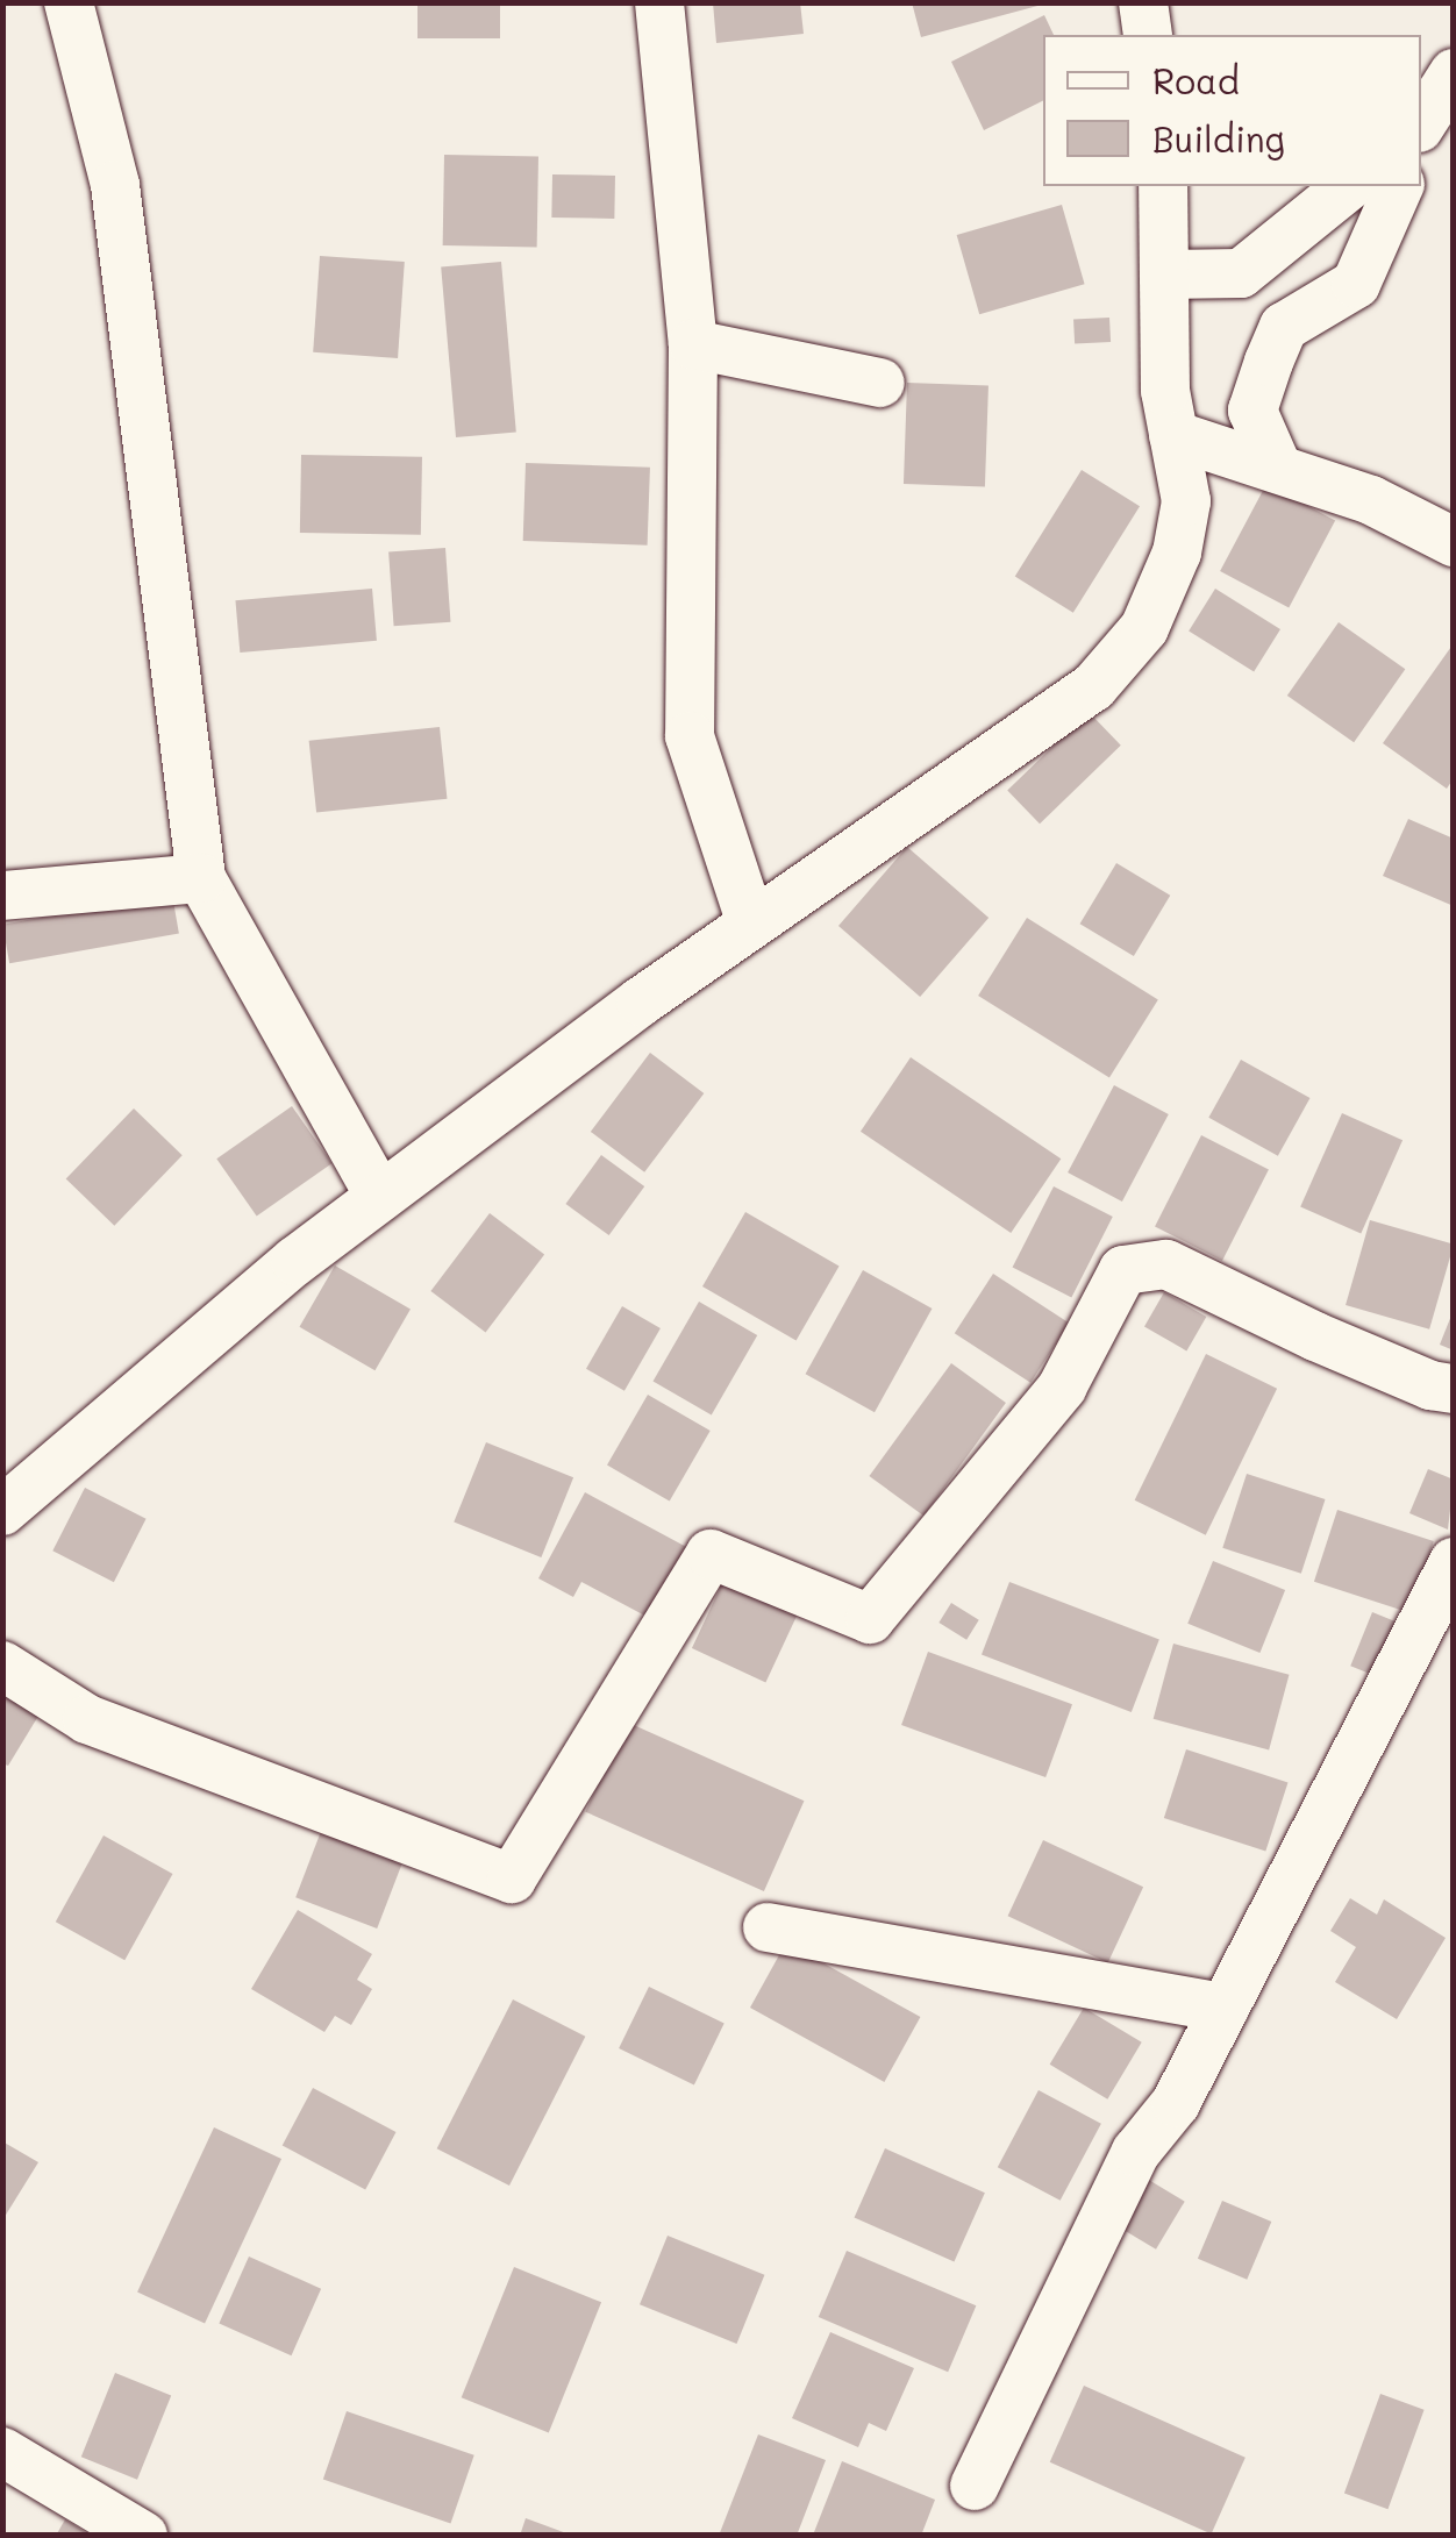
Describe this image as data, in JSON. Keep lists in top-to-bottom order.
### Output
{
  "legend": ["Road", "Building"]
}
